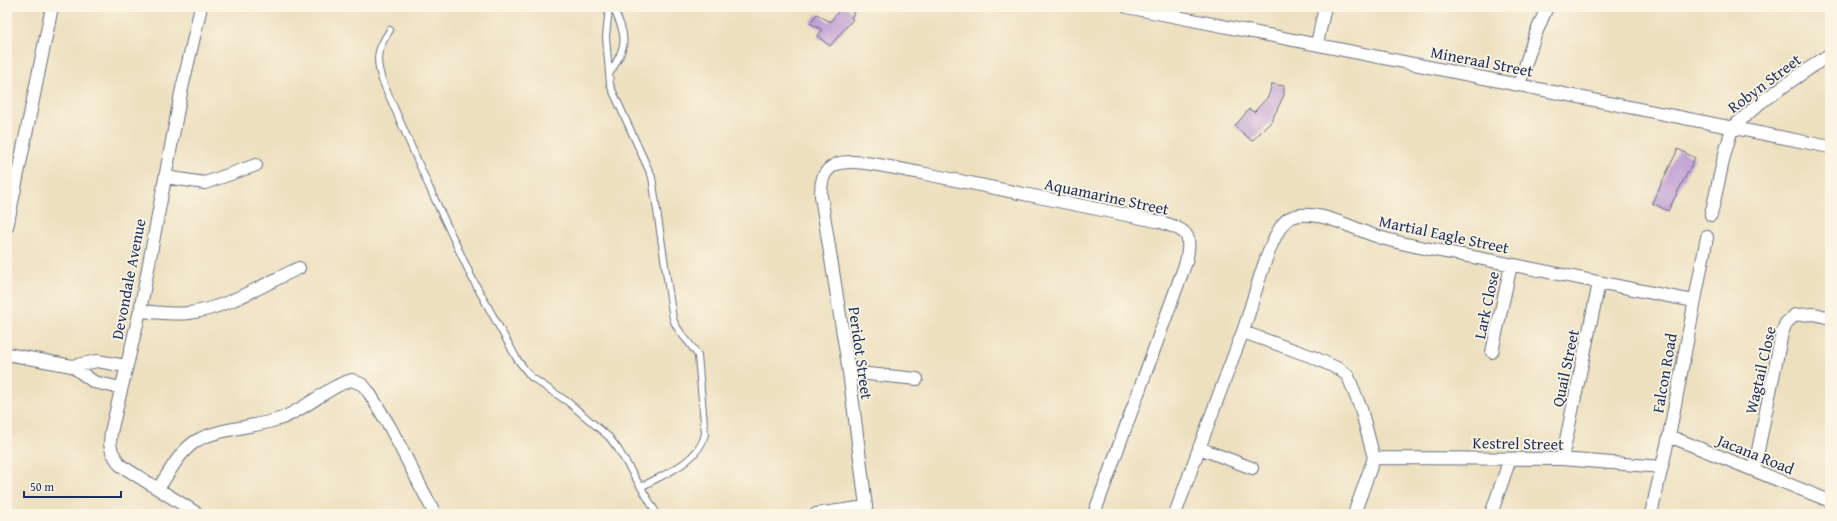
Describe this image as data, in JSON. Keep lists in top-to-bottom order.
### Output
{
  "streets": {
    "street": [
      "Mineraal Street",
      "Robyn Street",
      "Aquamarine Street",
      "Martial Eagle Street",
      "Devondale Avenue",
      "Lark Close",
      "Peridot Street",
      "Quail Street",
      "Wagtail Close",
      "Falcon Road",
      "Kestrel Street",
      "Jacana Road"
    ]
  },
  "crossings": [
    ["Mineraal Street", "Robyn Street"],
    ["Aquamarine Street", "Peridot Street"],
    ["Martial Eagle Street", "Lark Close"],
    ["Martial Eagle Street", "Quail Street"],
    ["Martial Eagle Street", "Falcon Road"],
    ["Quail Street", "Kestrel Street"],
    ["Wagtail Close", "Jacana Road"],
    ["Falcon Road", "Kestrel Street"],
    ["Falcon Road", "Jacana Road"]
  ],
  "scale_bar": "50 m"
}
